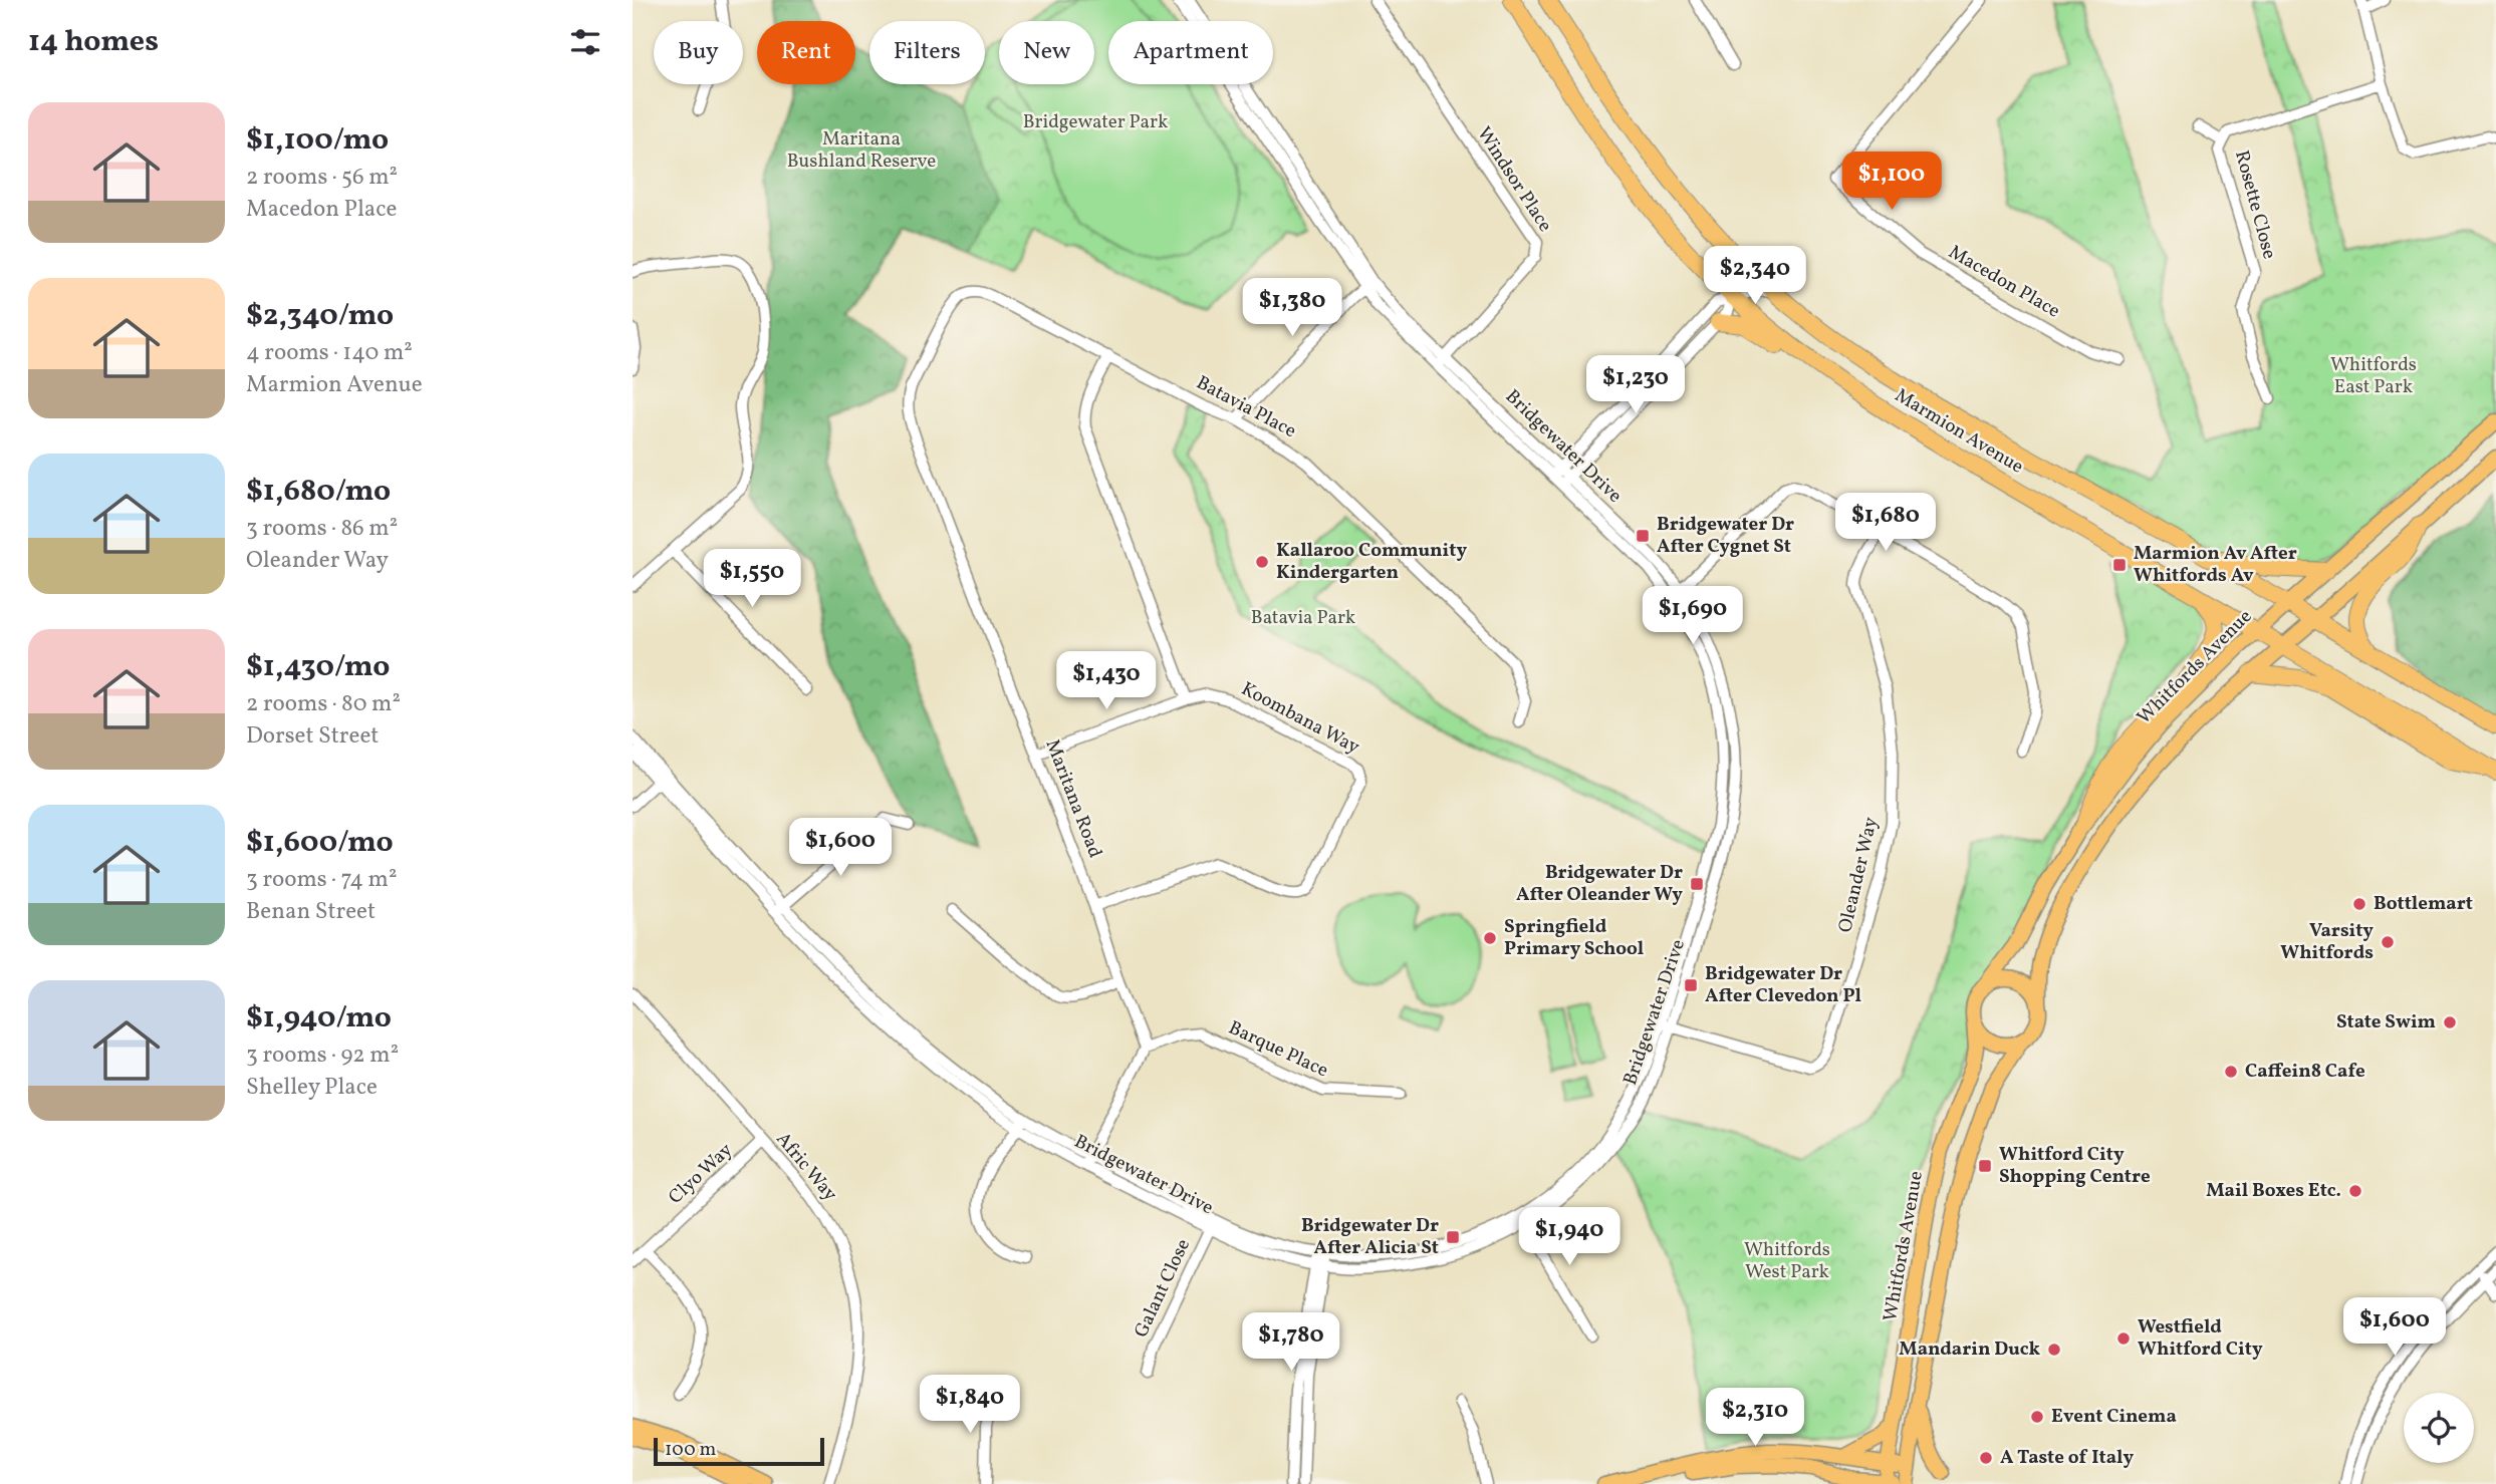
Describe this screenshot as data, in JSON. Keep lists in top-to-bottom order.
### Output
{
  "streets": {
    "highway": ["Marmion Avenue"],
    "main road": ["Whitfords Avenue"],
    "street": [
      "Windsor Place",
      "Rosette Close",
      "Macedon Place",
      "Batavia Place",
      "Bridgewater Drive",
      "Koombana Way",
      "Maritana Road",
      "Oleander Way",
      "Barque Place",
      "Afric Way",
      "Clyo Way",
      "Galant Close"
    ]
  },
  "crossings": [
    ["Windsor Place", "Bridgewater Drive"],
    ["Batavia Place", "Maritana Road"],
    ["Marmion Avenue", "Whitfords Avenue"],
    ["Bridgewater Drive", "Oleander Way"],
    ["Bridgewater Drive", "Galant Close"],
    ["Koombana Way", "Maritana Road"],
    ["Maritana Road", "Barque Place"],
    ["Afric Way", "Clyo Way"]
  ],
  "parks": [
    "Bridgewater Park",
    "Maritana Bushland Reserve",
    "Whitfords East Park",
    "Batavia Park",
    "Whitfords West Park"
  ],
  "places": {
    "transit": [
      "Bridgewater Dr After Cygnet St",
      "Marmion Av After Whitfords Av",
      "Bridgewater Dr After Oleander Wy",
      "Bridgewater Dr After Clevedon Pl",
      "Whitford City Shopping Centre",
      "Bridgewater Dr After Alicia St"
    ],
    "other": [
      "Kallaroo Community Kindergarten",
      "Bottlemart",
      "Springfield Primary School",
      "Varsity Whitfords",
      "State Swim",
      "Caffein8 Cafe",
      "Mail Boxes Etc.",
      "Westfield Whitford City",
      "Mandarin Duck",
      "Event Cinema",
      "A Taste of Italy"
    ]
  },
  "scale_bar": "100 m",
  "page": {
    "heading": "14 homes",
    "chip": [
      "Buy",
      "Rent",
      "Filters",
      "New",
      "Apartment"
    ],
    "list": [
      {
        "name": "$1,100/mo",
        "note": "2 rooms · 56 m² · Macedon Place"
      },
      {
        "name": "$2,340/mo",
        "note": "4 rooms · 140 m² · Marmion Avenue"
      },
      {
        "name": "$1,680/mo",
        "note": "3 rooms · 86 m² · Oleander Way"
      },
      {
        "name": "$1,430/mo",
        "note": "2 rooms · 80 m² · Dorset Street"
      },
      {
        "name": "$1,600/mo",
        "note": "3 rooms · 74 m² · Benan Street"
      },
      {
        "name": "$1,940/mo",
        "note": "3 rooms · 92 m² · Shelley Place"
      }
    ],
    "price": [
      "$1,100",
      "$2,340",
      "$1,380",
      "$1,230",
      "$1,680",
      "$1,550",
      "$1,690",
      "$1,430",
      "$1,600",
      "$1,940",
      "$1,600",
      "$1,780",
      "$1,840",
      "$2,310"
    ],
    "scale": "100 m"
  }
}
